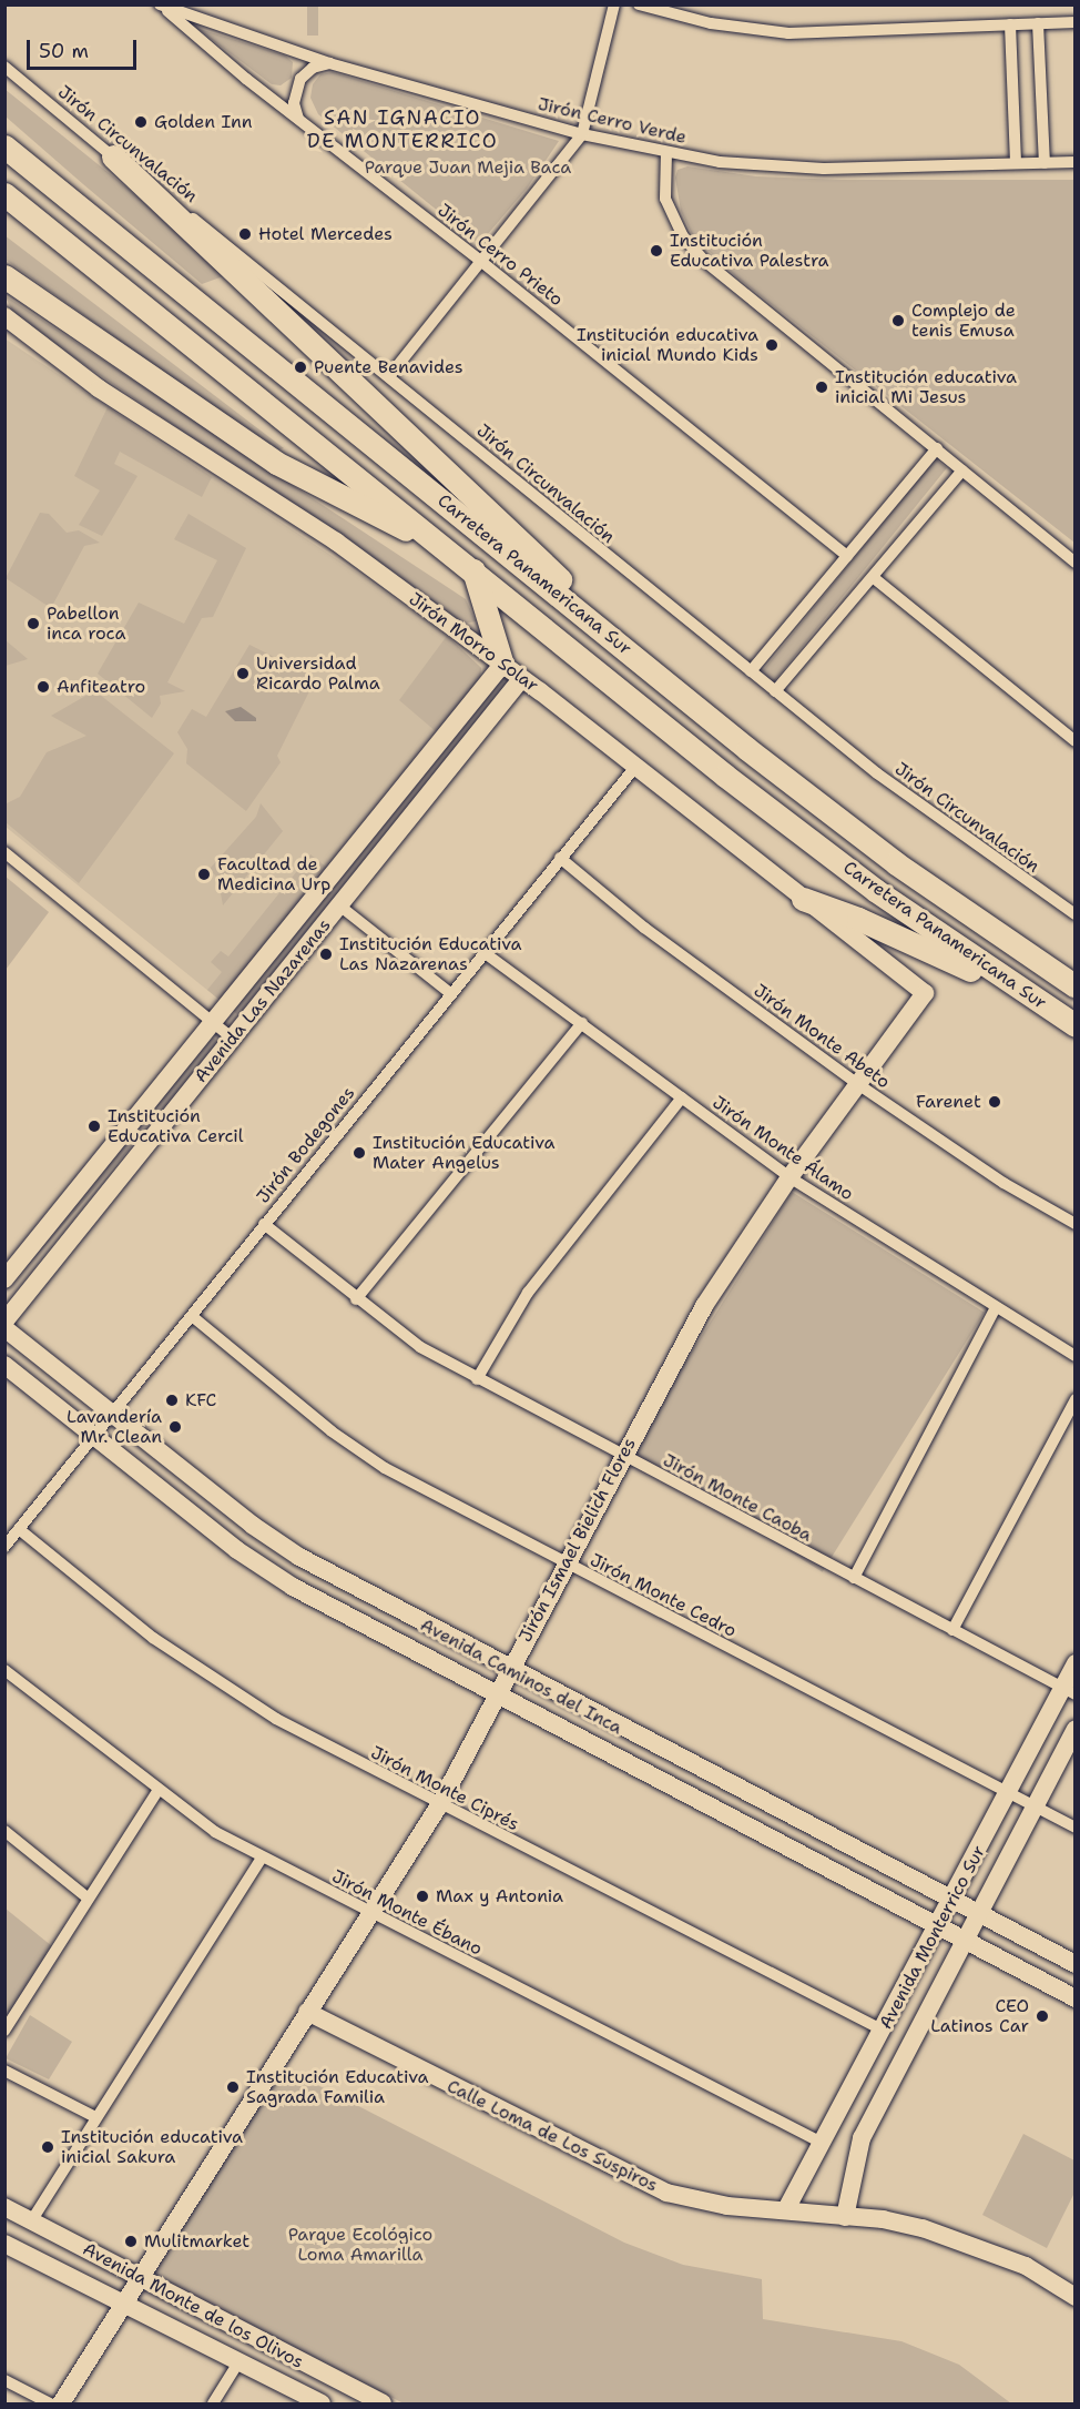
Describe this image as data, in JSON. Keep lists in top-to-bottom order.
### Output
{
  "streets": {
    "highway": ["Carretera Panamericana Sur"],
    "street": [
      "Jirón Cerro Verde",
      "Jirón Circunvalación",
      "Jirón Cerro Prieto",
      "Jirón Morro Solar",
      "Avenida Las Nazarenas",
      "Jirón Monte Abeto",
      "Jirón Bodegones",
      "Jirón Monte Álamo",
      "Jirón Monte Caoba",
      "Jirón Ismael Bielich Flores",
      "Jirón Monte Cedro",
      "Avenida Caminos del Inca",
      "Jirón Monte Ciprés",
      "Jirón Monte Ébano",
      "Avenida Monterrico Sur",
      "Calle Loma de Los Suspiros",
      "Avenida Monte de los Olivos"
    ]
  },
  "crossings": [
    ["Jirón Cerro Verde", "Jirón Cerro Prieto"],
    ["Jirón Morro Solar", "Avenida Las Nazarenas"],
    ["Jirón Morro Solar", "Jirón Bodegones"],
    ["Jirón Morro Solar", "Jirón Ismael Bielich Flores"],
    ["Jirón Monte Abeto", "Jirón Bodegones"],
    ["Jirón Monte Abeto", "Jirón Ismael Bielich Flores"],
    ["Jirón Bodegones", "Jirón Monte Álamo"],
    ["Jirón Bodegones", "Jirón Monte Caoba"],
    ["Jirón Bodegones", "Jirón Monte Cedro"],
    ["Jirón Bodegones", "Avenida Caminos del Inca"],
    ["Jirón Bodegones", "Jirón Monte Ciprés"],
    ["Jirón Monte Álamo", "Jirón Ismael Bielich Flores"],
    ["Jirón Monte Caoba", "Jirón Ismael Bielich Flores"],
    ["Jirón Monte Caoba", "Avenida Monterrico Sur"],
    ["Jirón Ismael Bielich Flores", "Jirón Monte Cedro"],
    ["Jirón Ismael Bielich Flores", "Avenida Caminos del Inca"],
    ["Jirón Ismael Bielich Flores", "Jirón Monte Ciprés"],
    ["Jirón Ismael Bielich Flores", "Jirón Monte Ébano"],
    ["Jirón Ismael Bielich Flores", "Calle Loma de Los Suspiros"],
    ["Jirón Ismael Bielich Flores", "Avenida Monte de los Olivos"],
    ["Jirón Monte Cedro", "Avenida Monterrico Sur"],
    ["Avenida Caminos del Inca", "Avenida Monterrico Sur"],
    ["Jirón Monte Ciprés", "Avenida Monterrico Sur"],
    ["Jirón Monte Ébano", "Avenida Monterrico Sur"],
    ["Avenida Monterrico Sur", "Calle Loma de Los Suspiros"]
  ],
  "districts": ["SAN IGNACIO DE MONTERRICO"],
  "parks": ["Parque Juan Mejia Baca", "Parque Ecológico Loma Amarilla"],
  "places": [
    "Golden Inn",
    "Hotel Mercedes",
    "Institución Educativa Palestra",
    "Complejo de tenis Emusa",
    "Institución educativa inicial Mundo Kids",
    "Puente Benavides",
    "Institución educativa inicial Mi Jesus",
    "Pabellon inca roca",
    "Universidad Ricardo Palma",
    "Anfiteatro",
    "Facultad de Medicina Urp",
    "Institución Educativa Las Nazarenas",
    "Farenet",
    "Institución Educativa Cercil",
    "Institución Educativa Mater Angelus",
    "KFC",
    "Lavandería Mr. Clean",
    "Max y Antonia",
    "CEO Latinos Car",
    "Institución Educativa Sagrada Familia",
    "Institución educativa inicial Sakura",
    "Mulitmarket"
  ],
  "scale_bar": "50 m"
}
